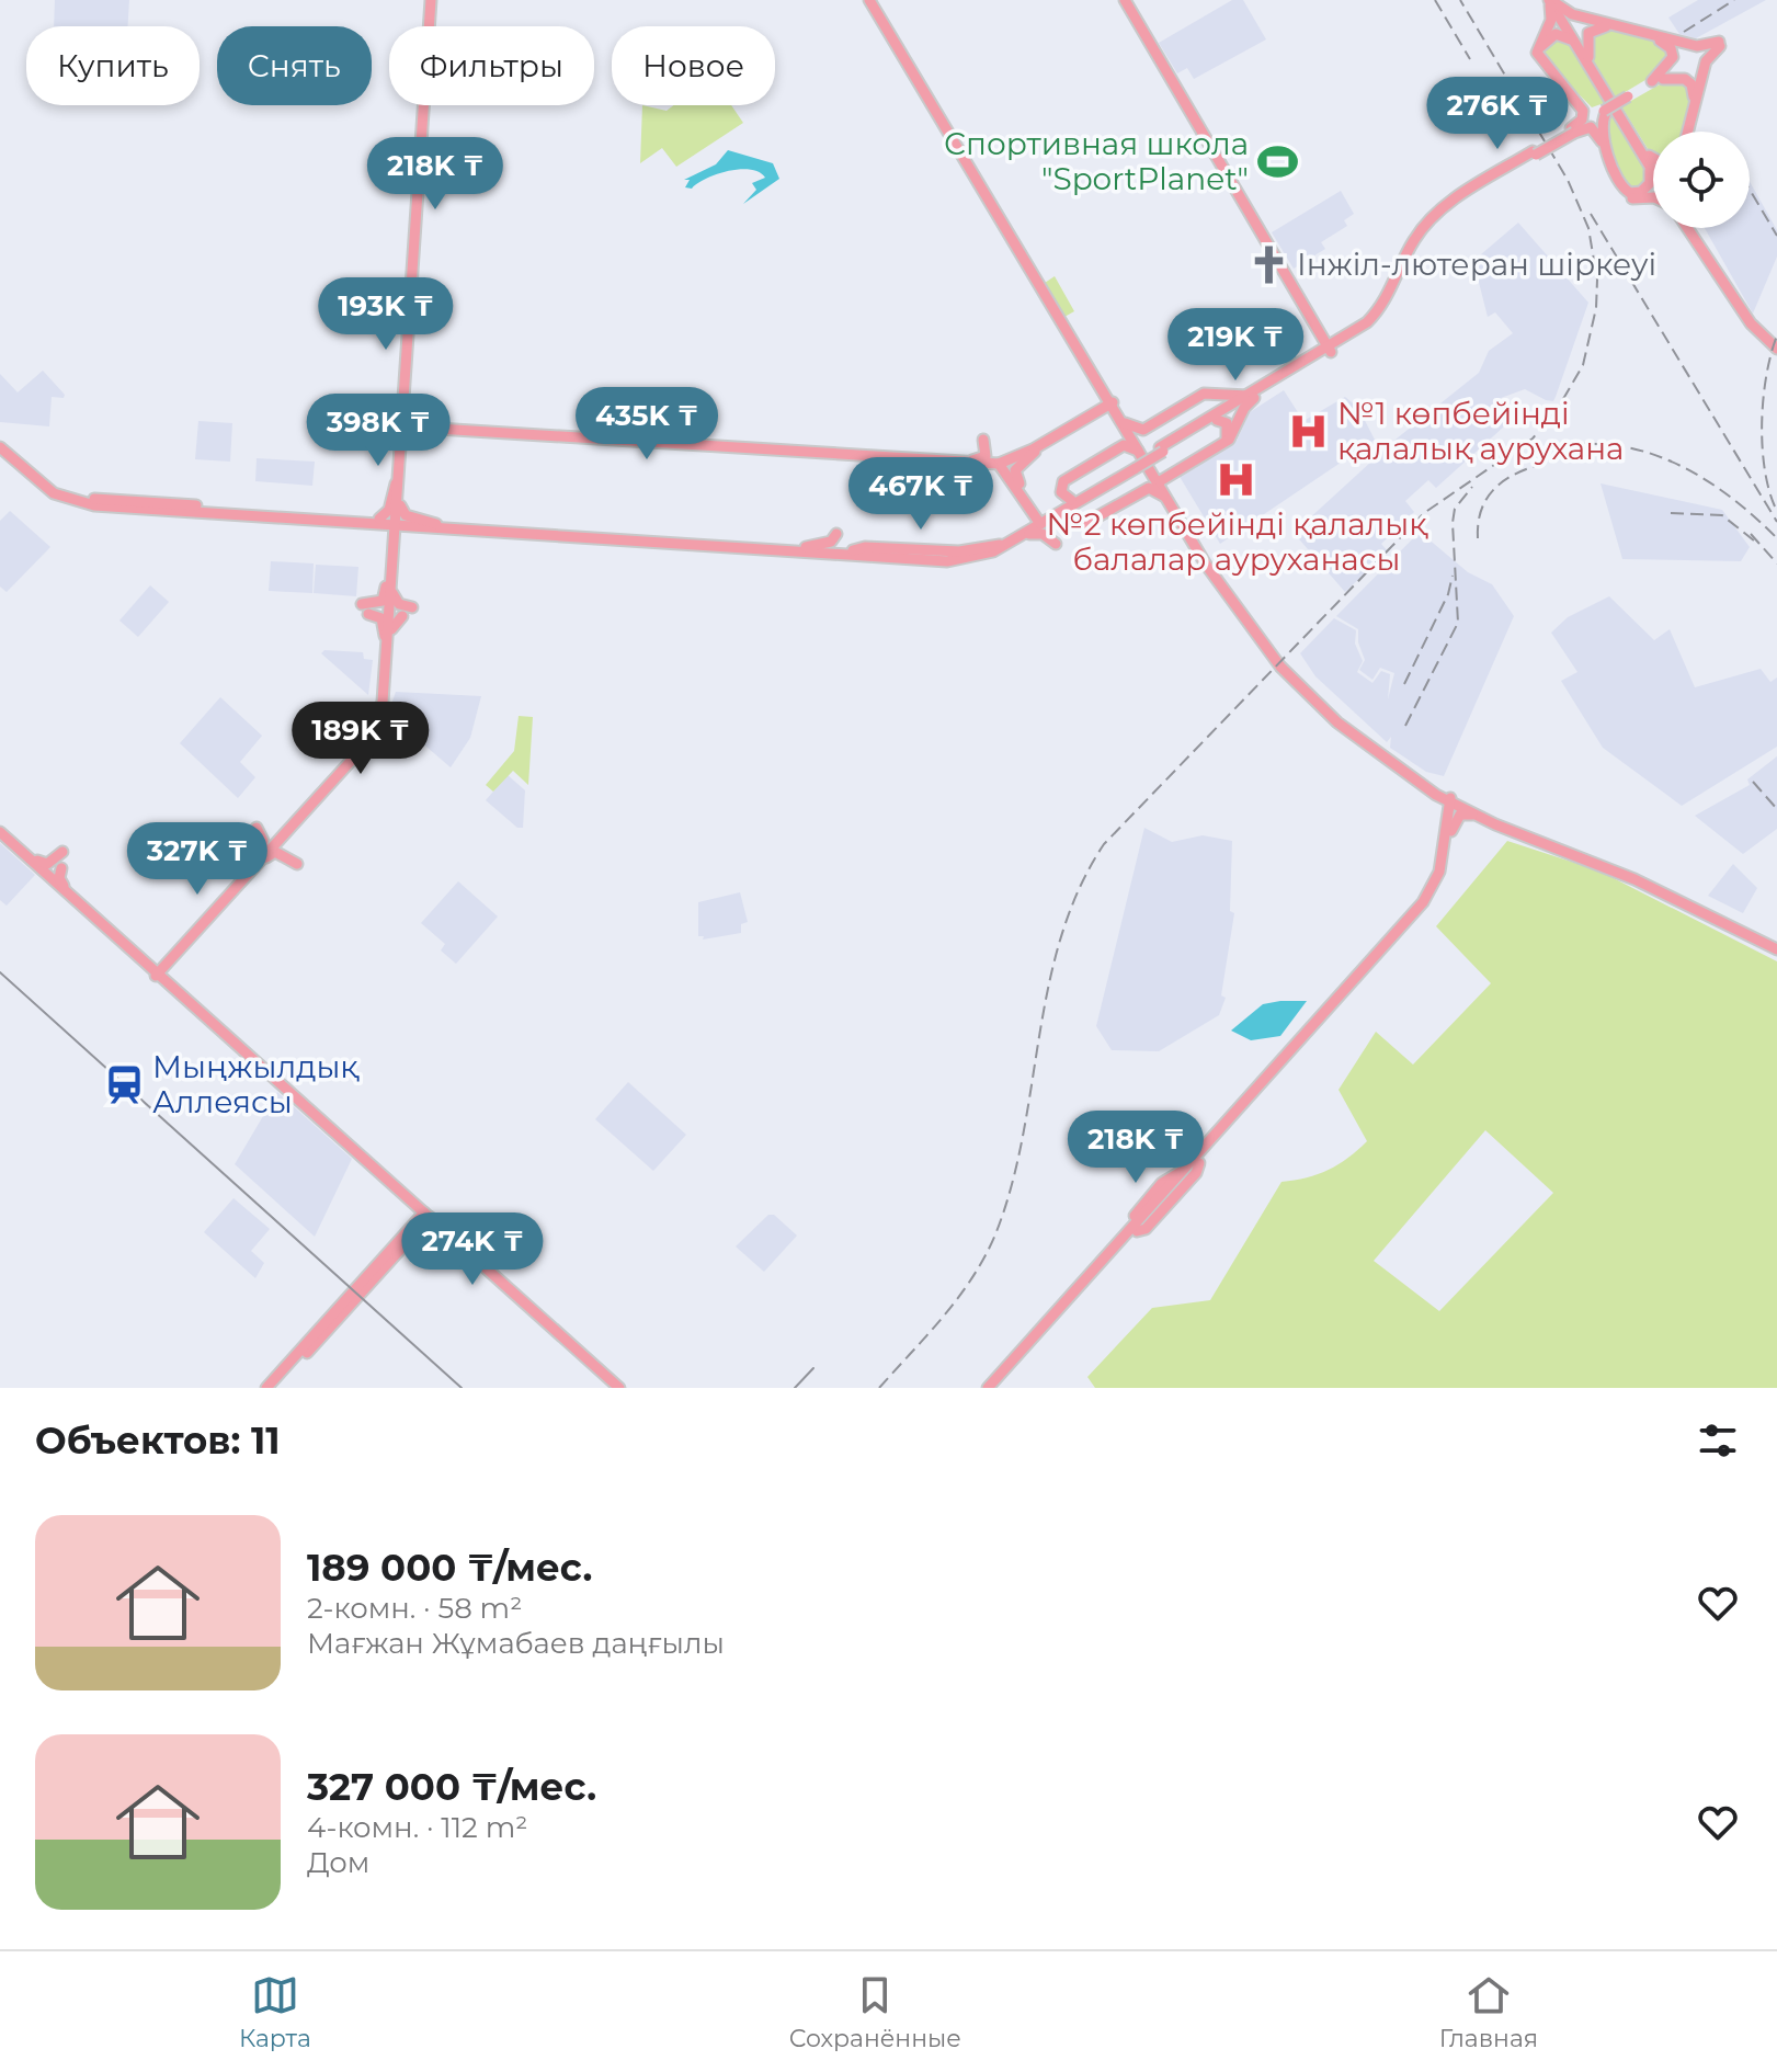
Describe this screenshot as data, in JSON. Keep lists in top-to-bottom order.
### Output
{
  "places": {
    "sports": ["Спортивная школа \"SportPlanet\""],
    "church": ["Інжіл-лютеран шіркеуі"],
    "hospital": ["№1 көпбейінді қалалық аурухана", "№2 көпбейінді қалалық балалар ауруханасы"],
    "station": ["Мыңжылдық Аллеясы"]
  },
  "page": {
    "chip": [
      "Купить",
      "Снять",
      "Фильтры",
      "Новое"
    ],
    "price": [
      "276K ₸",
      "218K ₸",
      "193K ₸",
      "219K ₸",
      "435K ₸",
      "398K ₸",
      "467K ₸",
      "189K ₸",
      "327K ₸",
      "218K ₸",
      "274K ₸"
    ],
    "heading": "Объектов: 11",
    "list": [
      {
        "name": "189 000 ₸/мес.",
        "note": "2-комн. · 58 m² · Мағжан Жұмабаев даңғылы"
      },
      {
        "name": "327 000 ₸/мес.",
        "note": "4-комн. · 112 m² · Дом"
      }
    ],
    "tabs": ["Карта", "Сохранённые", "Главная"]
  }
}
